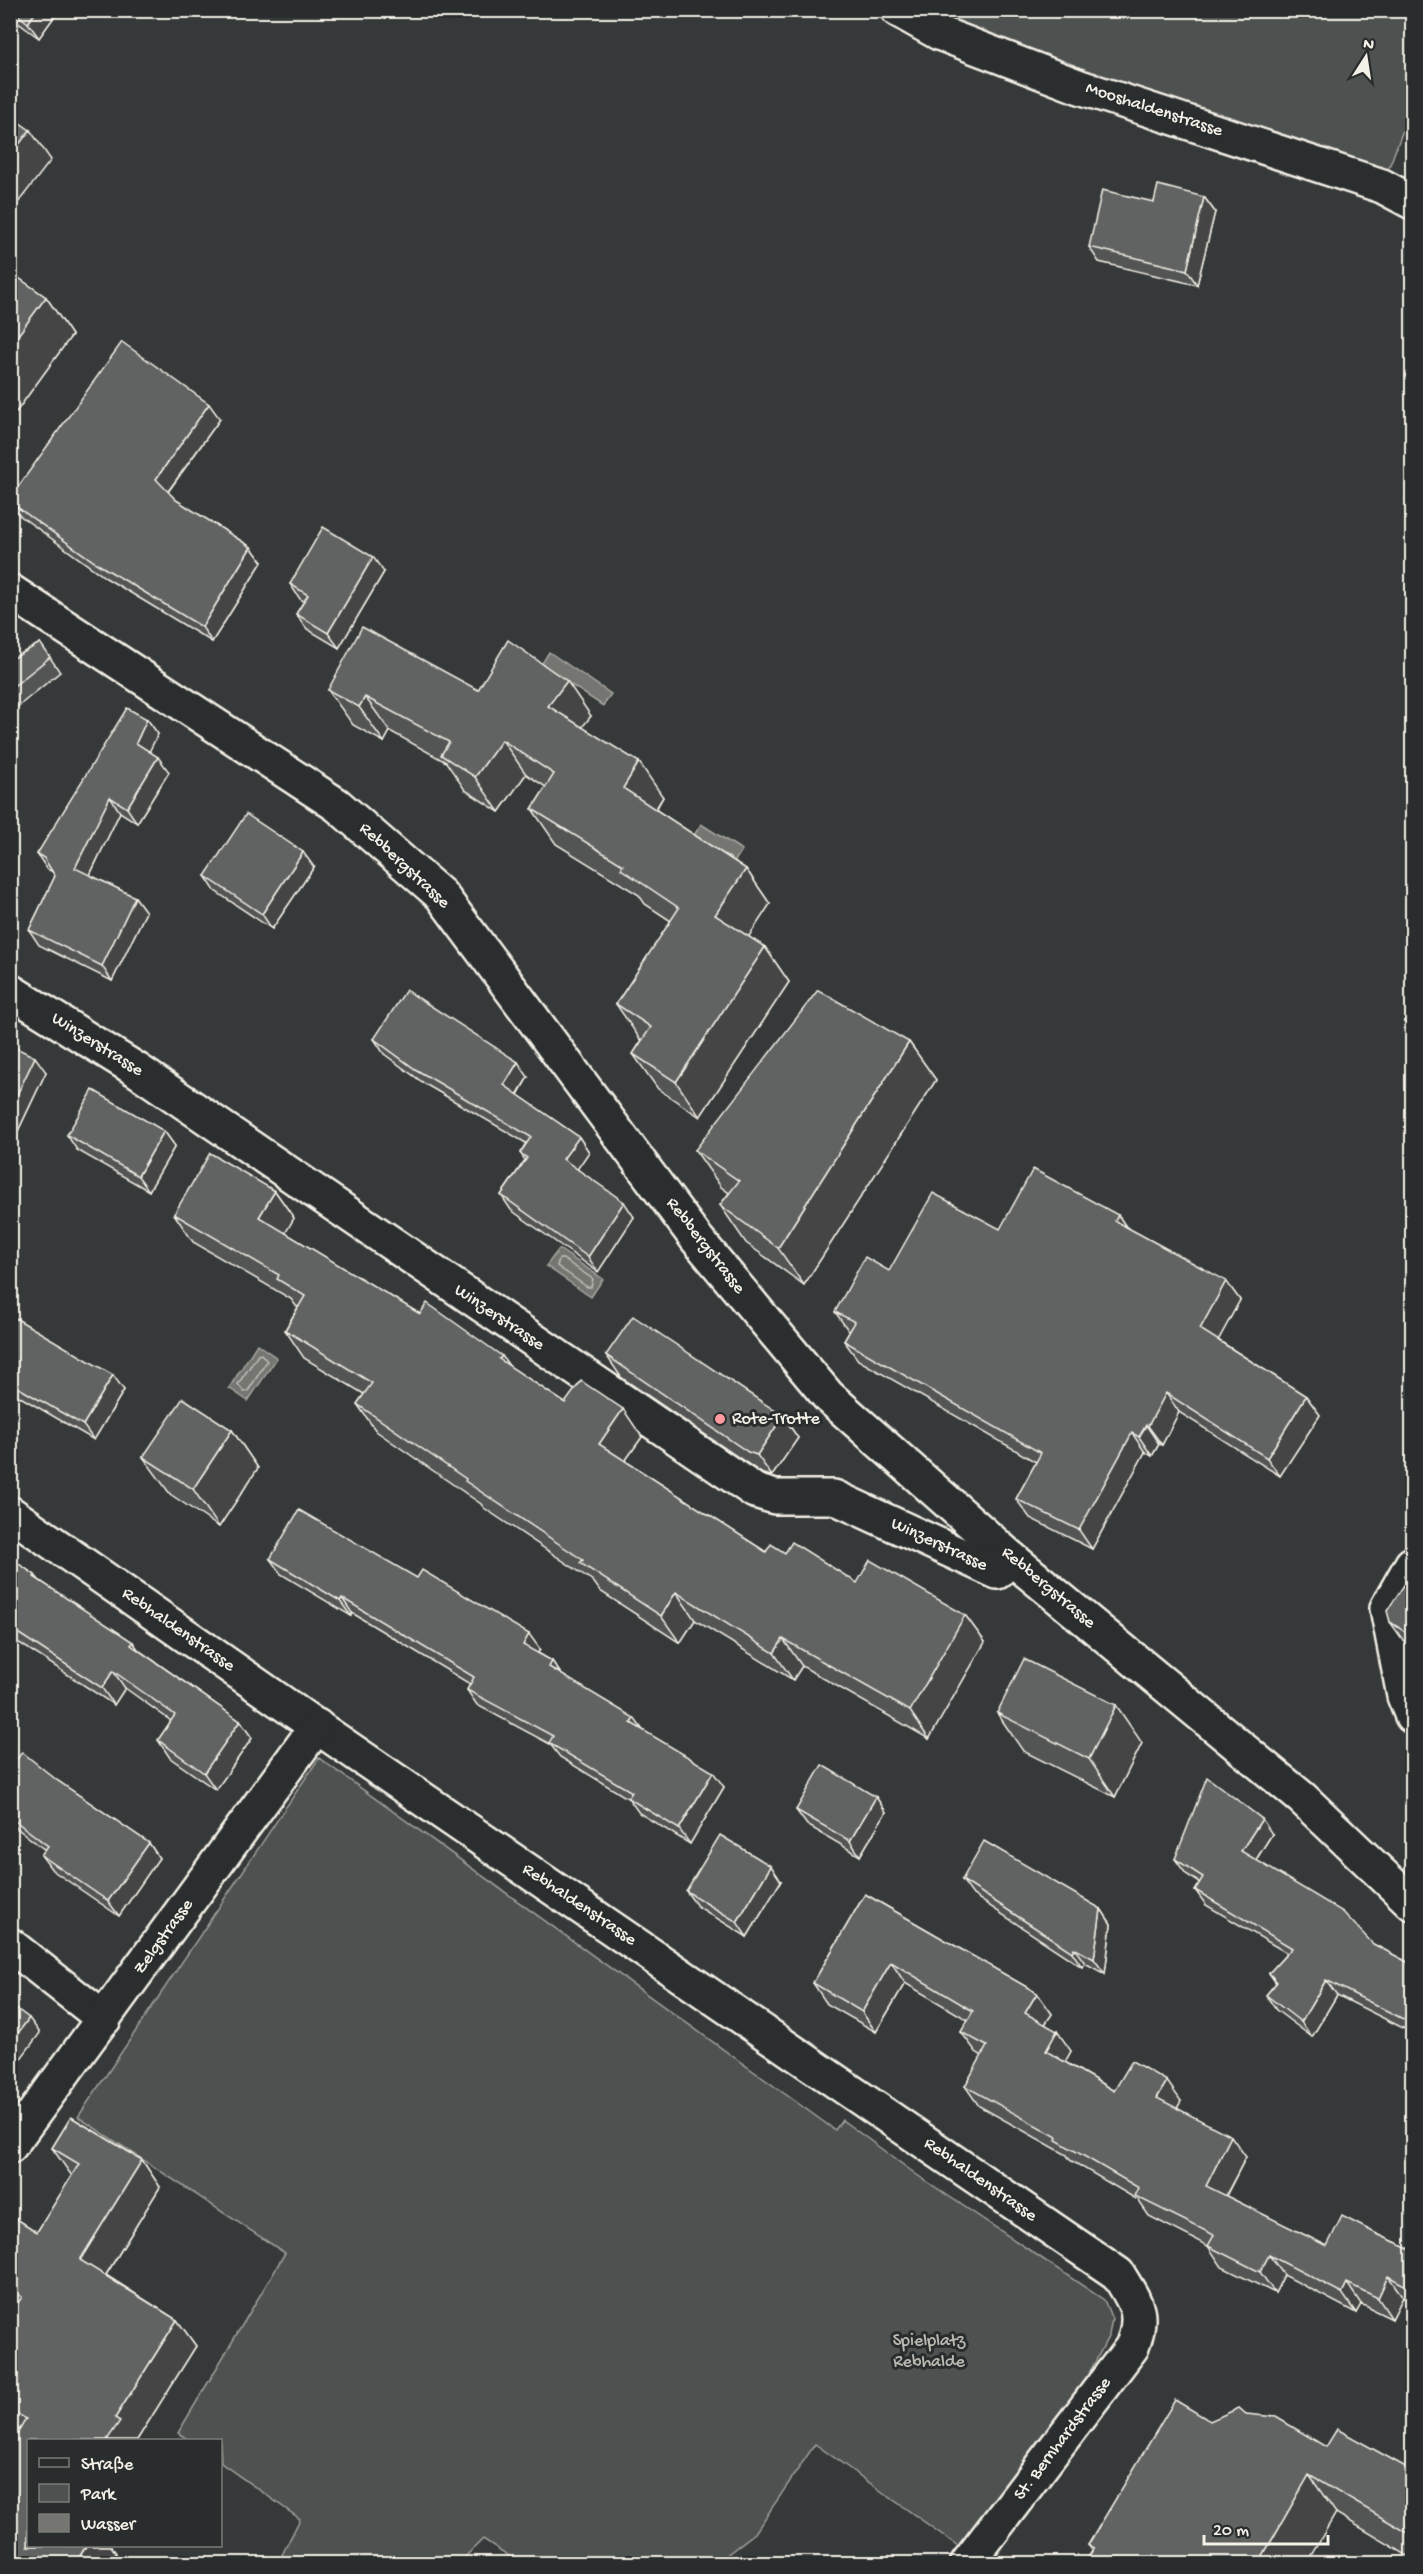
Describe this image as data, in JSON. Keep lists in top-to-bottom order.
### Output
{
  "streets": {
    "street": [
      "Mooshaldenstrasse",
      "Rebbergstrasse",
      "Winzerstrasse",
      "Rebhaldenstrasse",
      "Zelgstrasse",
      "St. Bernhardstrasse"
    ]
  },
  "crossings": [
    ["Rebbergstrasse", "Winzerstrasse"],
    ["Rebhaldenstrasse", "Zelgstrasse"],
    ["Rebhaldenstrasse", "St. Bernhardstrasse"]
  ],
  "parks": ["Spielplatz Rebhalde"],
  "places": ["Rote-Trotte"],
  "legend": ["Straße", "Park", "Wasser"],
  "scale_bar": "20 m",
  "north": "top"
}
